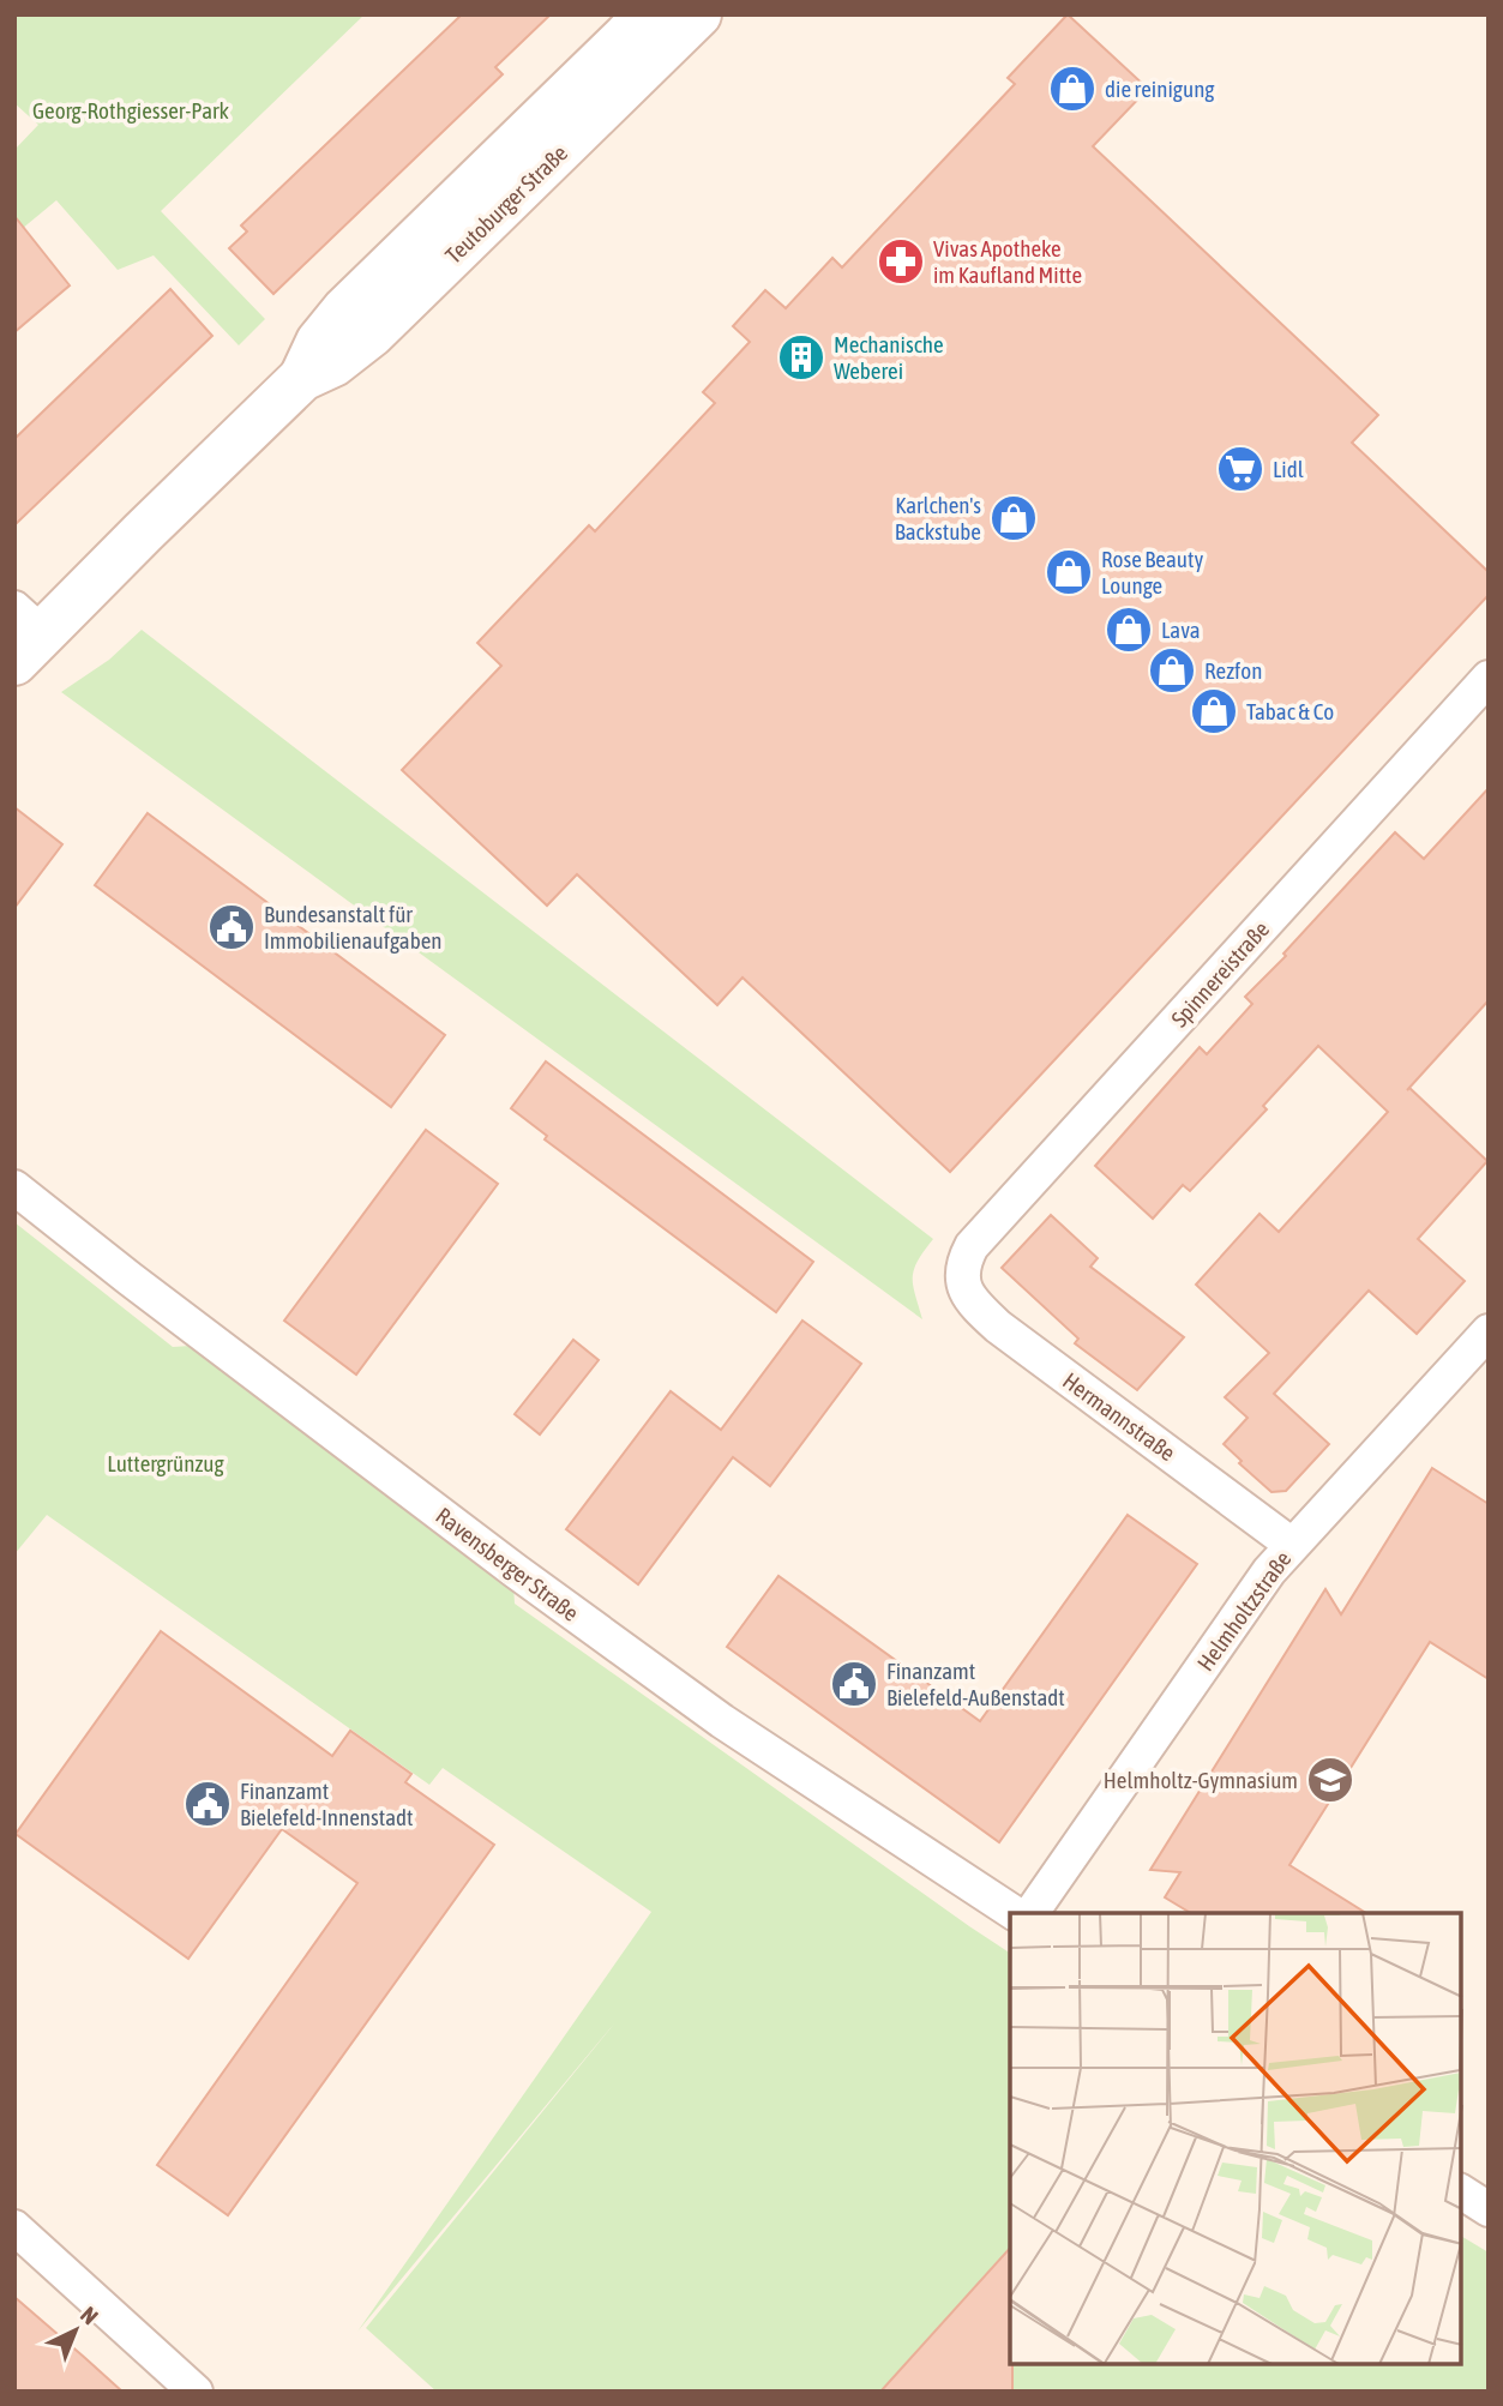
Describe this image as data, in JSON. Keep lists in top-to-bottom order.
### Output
{
  "streets": {
    "street": [
      "Teutoburger Straße",
      "Spinnereistraße",
      "Hermannstraße",
      "Ravensberger Straße",
      "Helmholtzstraße"
    ]
  },
  "crossings": [
    ["Spinnereistraße", "Hermannstraße"],
    ["Hermannstraße", "Helmholtzstraße"]
  ],
  "parks": ["Georg-Rothgiesser-Park", "Luttergrünzug"],
  "places": {
    "shop": [
      "die reinigung",
      "Karlchen's Backstube",
      "Rose Beauty Lounge",
      "Lava",
      "Rezfon",
      "Tabac & Co"
    ],
    "pharmacy": ["Vivas Apotheke im Kaufland Mitte"],
    "building": ["Mechanische Weberei"],
    "supermarket": ["Lidl"],
    "public building": ["Bundesanstalt für Immobilienaufgaben", "Finanzamt Bielefeld-Außenstadt", "Finanzamt Bielefeld-Innenstadt"],
    "school or university": ["Helmholtz-Gymnasium"]
  },
  "north": "top right"
}
